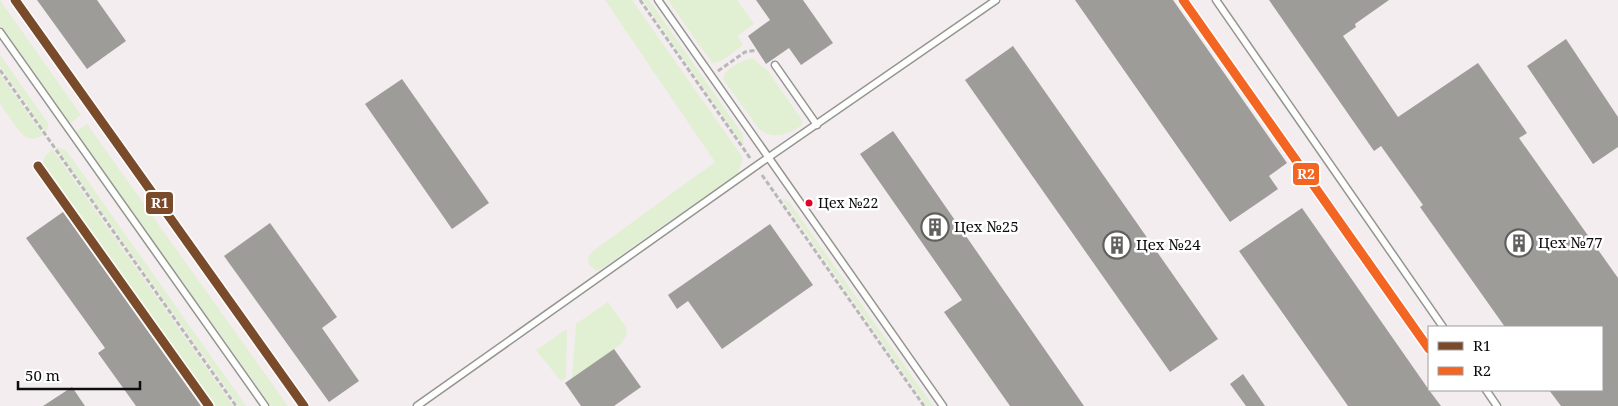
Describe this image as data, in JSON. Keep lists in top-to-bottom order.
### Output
{
  "places": {
    "other": ["Цех №22"],
    "building": ["Цех №25", "Цех №77", "Цех №24"]
  },
  "lines": ["transit line R1", "transit line R2"],
  "legend": ["R1", "R2"],
  "scale_bar": "50 m"
}
